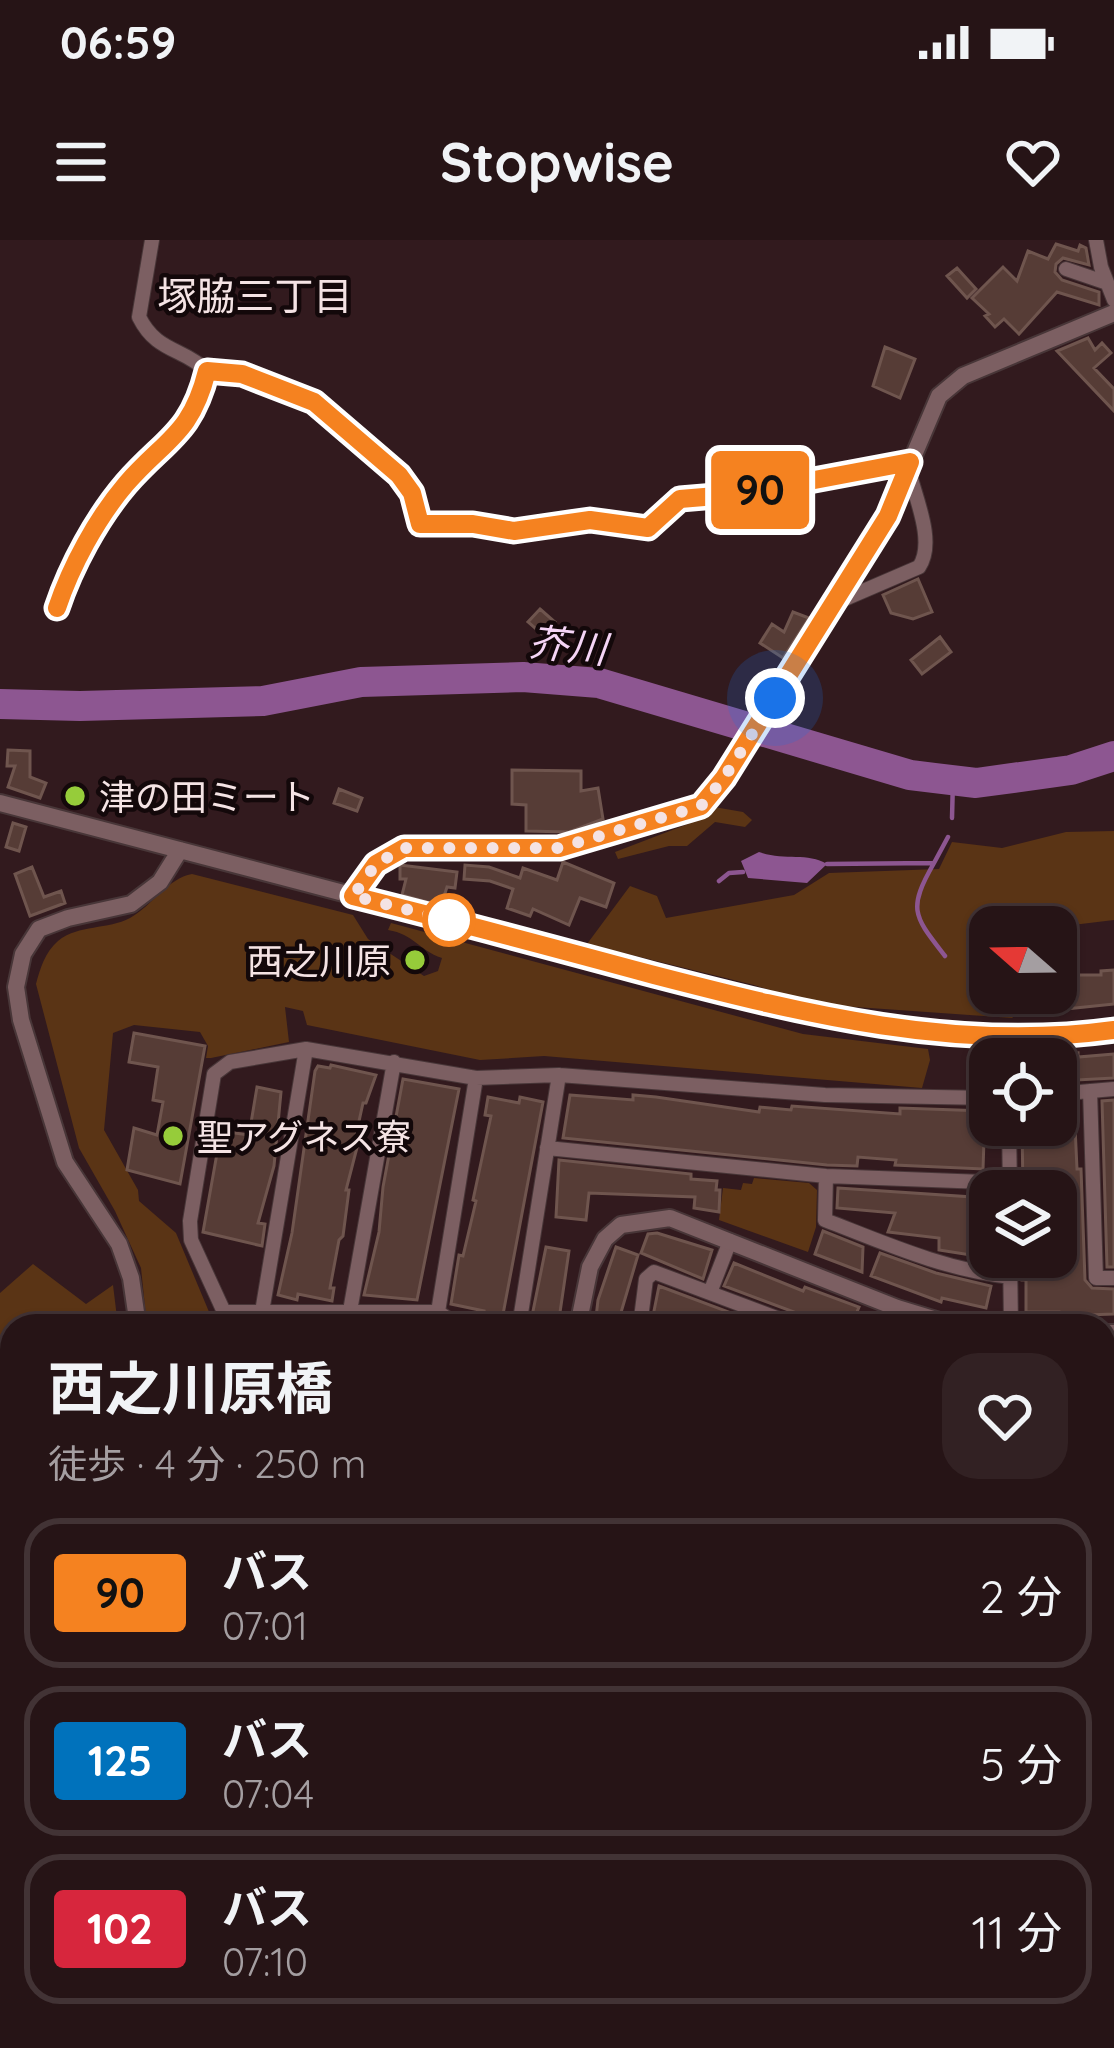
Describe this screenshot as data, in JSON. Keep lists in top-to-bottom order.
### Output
{
  "districts": ["塚脇三丁目"],
  "water": ["芥川"],
  "places": ["津の田ミート", "西之川原", "聖アグネス寮"],
  "lines": ["bus line 90"],
  "north": "left",
  "page": {
    "status": "06:59",
    "header": "Stopwise",
    "on_map": "90",
    "heading": ["西之川原橋", "徒歩 · 4 分 · 250 m"],
    "list": [
      {
        "mark": "90",
        "name": "バス",
        "note": "07:01",
        "value": "2 分"
      },
      {
        "mark": "125",
        "name": "バス",
        "note": "07:04",
        "value": "5 分"
      },
      {
        "mark": "102",
        "name": "バス",
        "note": "07:10",
        "value": "11 分"
      }
    ]
  }
}
